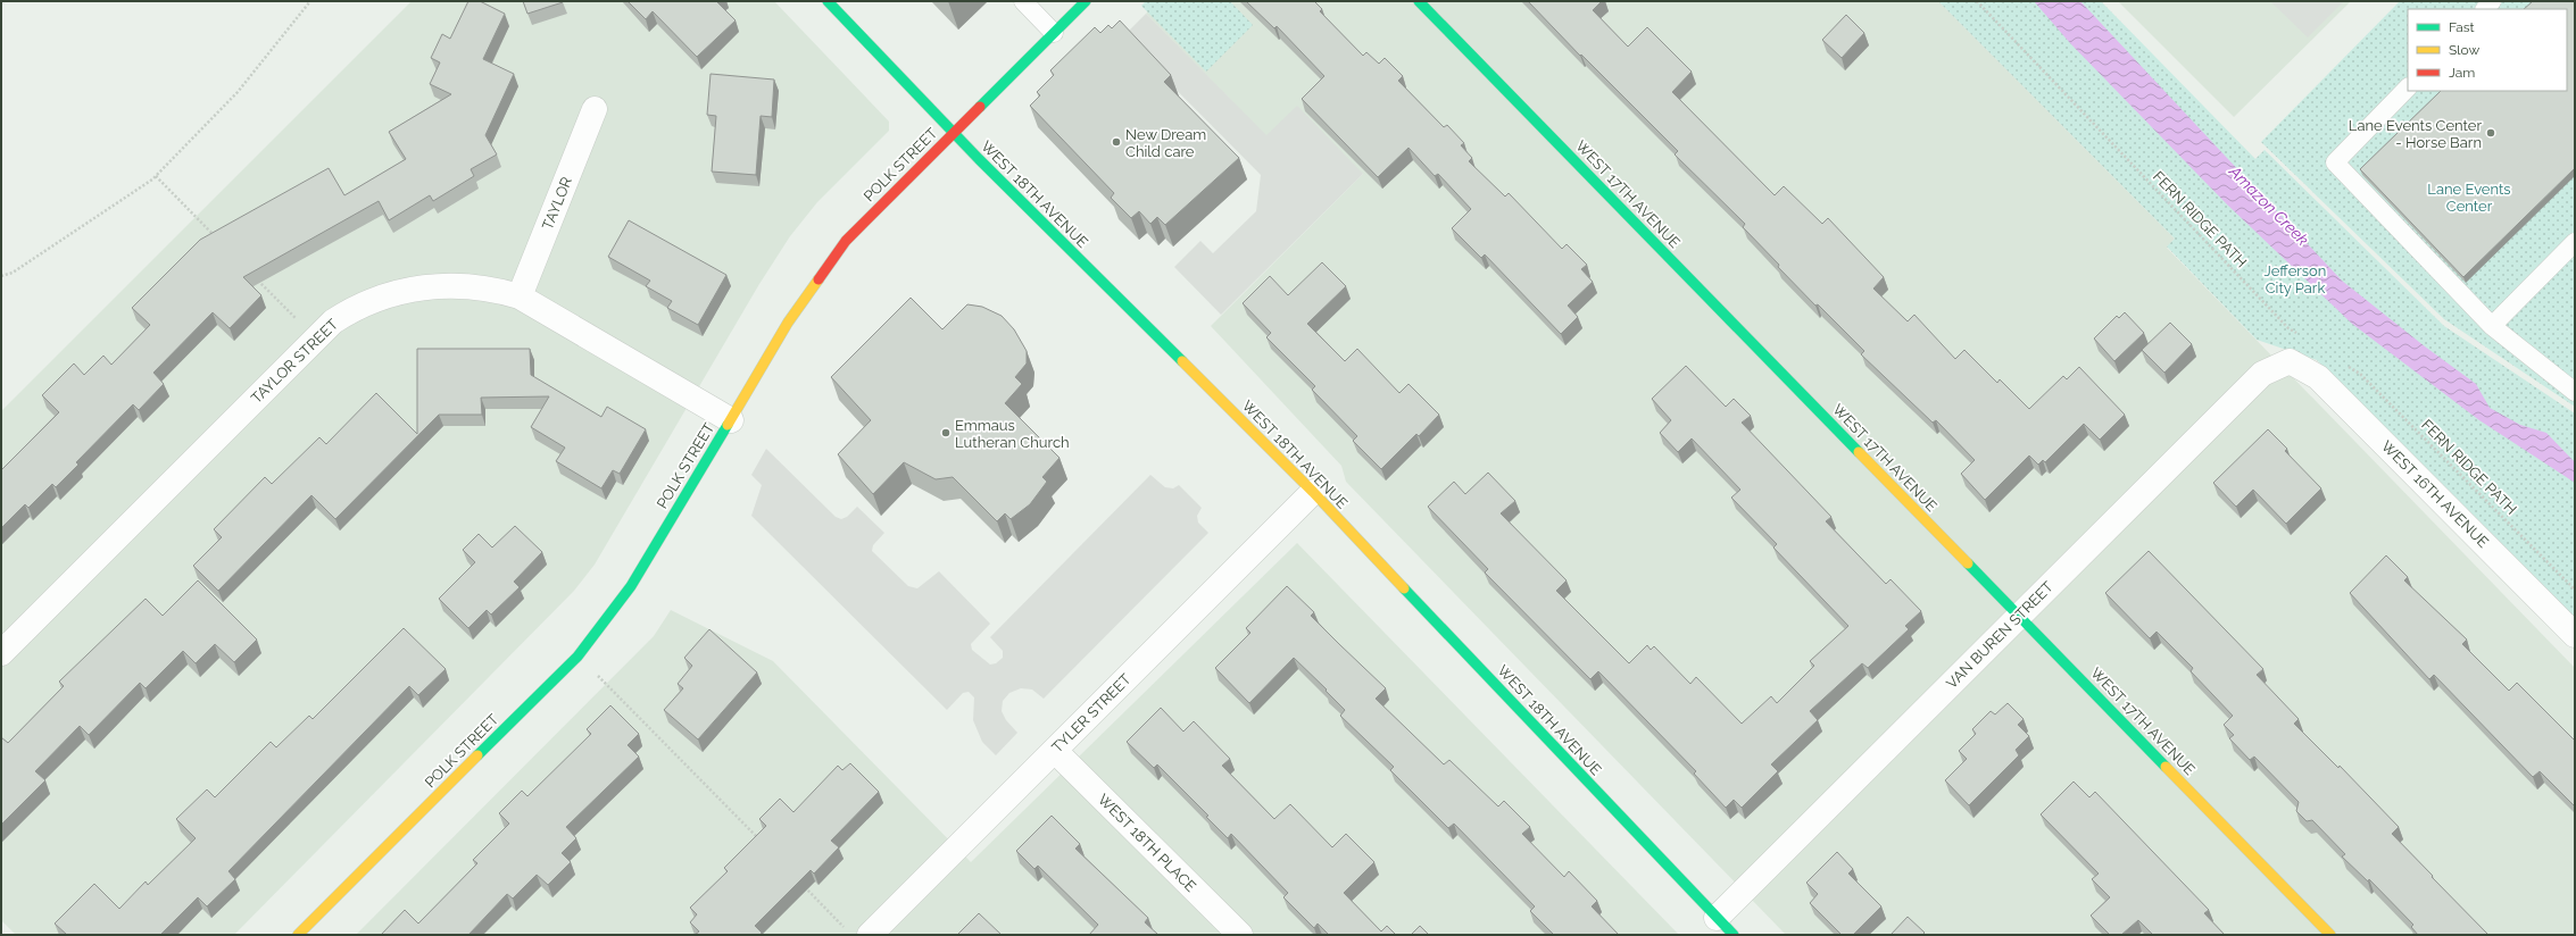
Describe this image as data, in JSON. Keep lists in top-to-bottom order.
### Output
{
  "streets": {
    "street": [
      "POLK STREET",
      "WEST 18TH AVENUE",
      "WEST 17TH AVENUE",
      "TAYLOR",
      "TAYLOR STREET",
      "WEST 16TH AVENUE",
      "VAN BUREN STREET",
      "TYLER STREET",
      "WEST 18TH PLACE"
    ],
    "path": ["FERN RIDGE PATH"]
  },
  "crossings": [
    ["POLK STREET", "WEST 18TH AVENUE"],
    ["POLK STREET", "TAYLOR STREET"],
    ["WEST 18TH AVENUE", "VAN BUREN STREET"],
    ["WEST 18TH AVENUE", "TYLER STREET"],
    ["WEST 17TH AVENUE", "VAN BUREN STREET"],
    ["TAYLOR", "TAYLOR STREET"],
    ["WEST 16TH AVENUE", "VAN BUREN STREET"],
    ["TYLER STREET", "WEST 18TH PLACE"]
  ],
  "water": ["Amazon Creek"],
  "parks": ["Lane Events Center", "Jefferson City Park"],
  "places": ["Lane Events Center - Horse Barn", "New Dream Child care", "Emmaus Lutheran Church"],
  "legend": ["Fast", "Slow", "Jam"]
}
